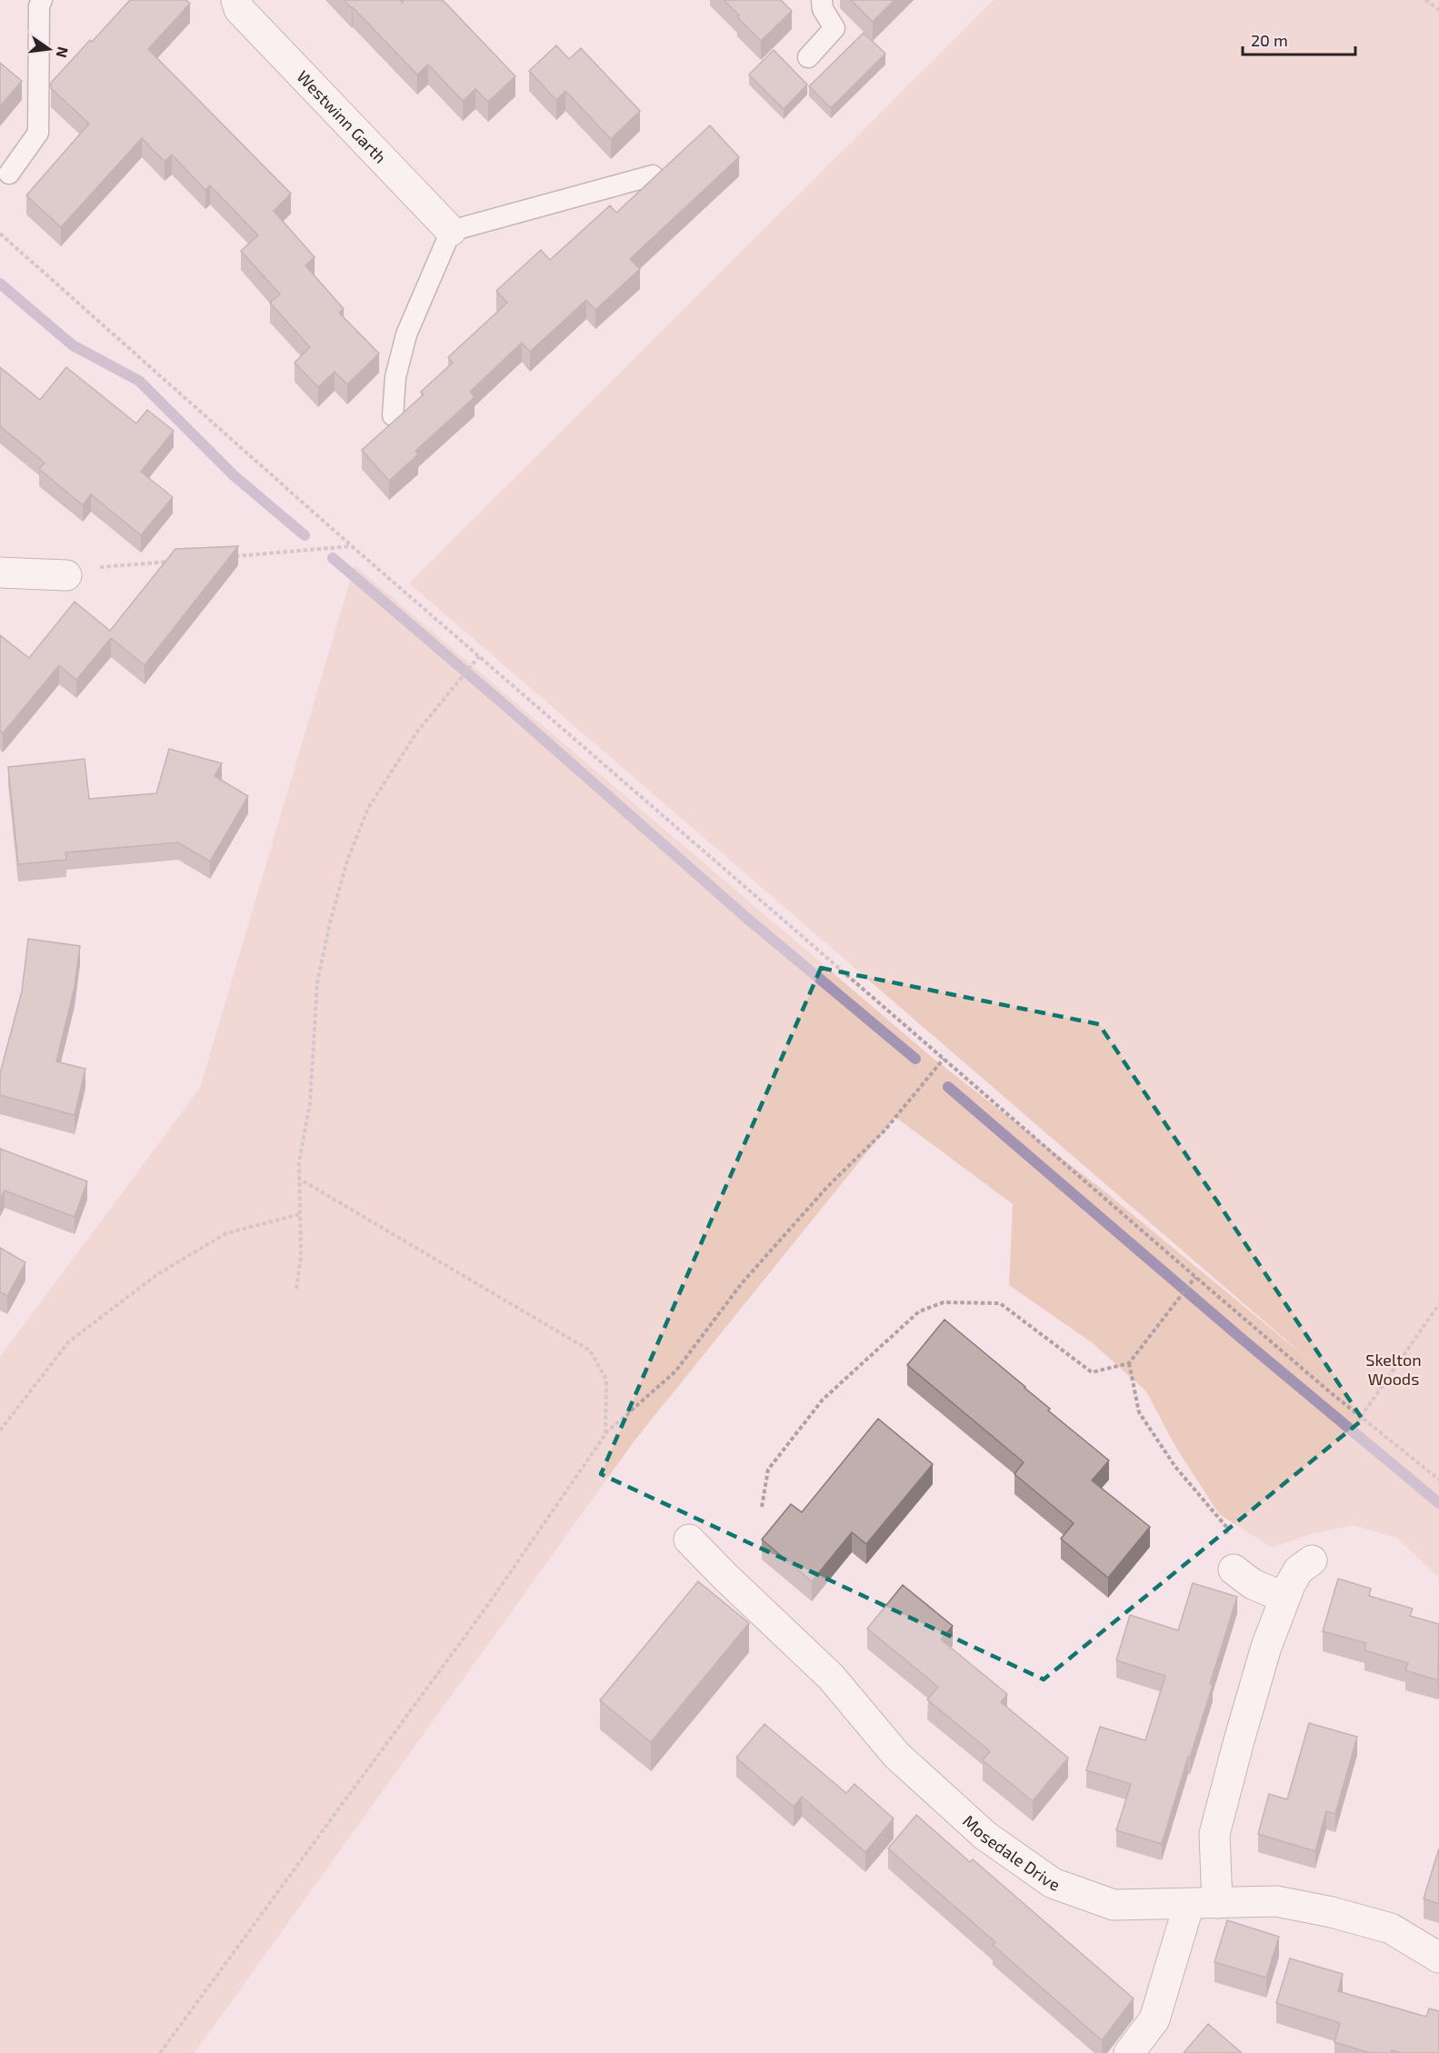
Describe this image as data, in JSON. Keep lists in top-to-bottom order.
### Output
{
  "streets": {
    "street": ["Westwinn Garth", "Mosedale Drive"]
  },
  "parks": ["Skelton Woods"],
  "scale_bar": "20 m",
  "north": "right"
}
